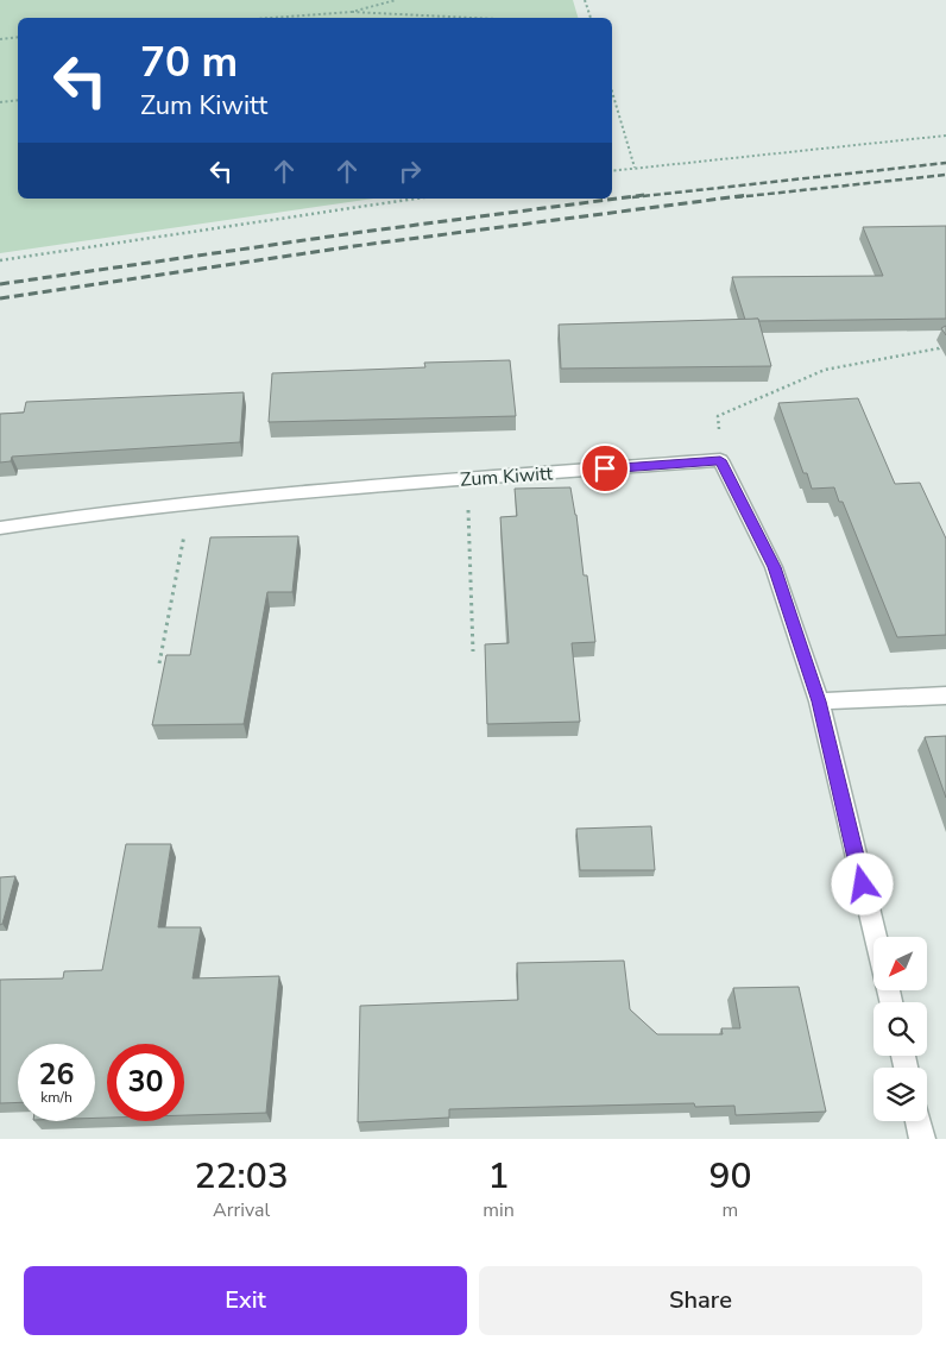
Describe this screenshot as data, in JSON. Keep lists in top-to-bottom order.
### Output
{
  "streets": {
    "street": ["Zum Kiwitt"]
  },
  "north": "bottom left",
  "page": {
    "turn": ["70 m", "Zum Kiwitt"],
    "speed": "26 km/h",
    "limit": "30",
    "eta": [
      "22:03",
      "Arrival",
      "1",
      "min",
      "90",
      "m"
    ],
    "buttons": ["Exit", "Share"]
  }
}
